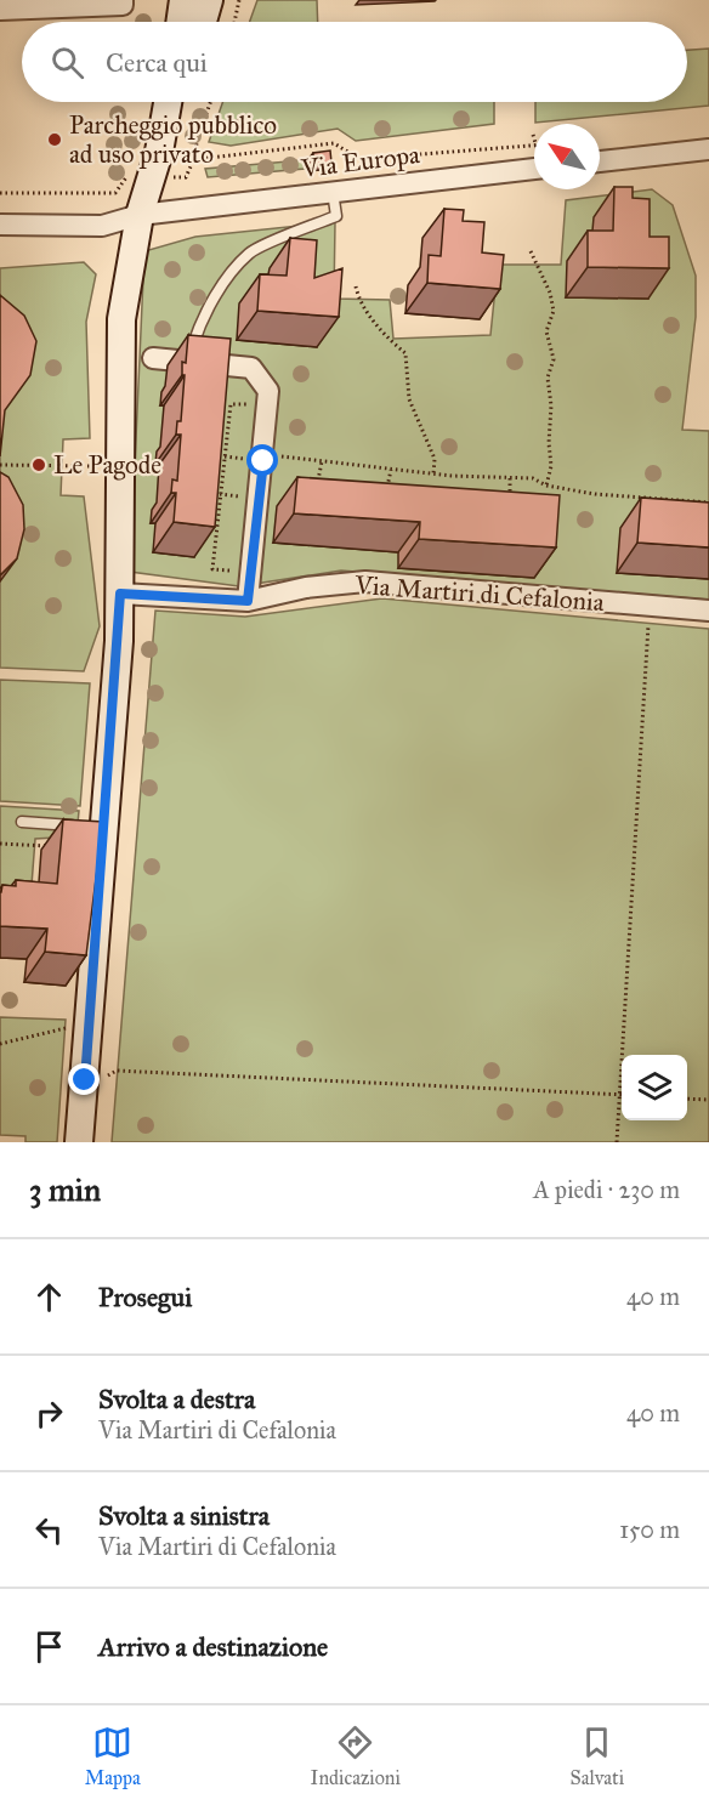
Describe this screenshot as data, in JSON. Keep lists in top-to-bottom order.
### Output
{
  "streets": {
    "street": ["Via Europa", "Via Martiri di Cefalonia"]
  },
  "places": ["Parcheggio pubblico ad uso privato", "Le Pagode"],
  "north": "top left",
  "page": {
    "search": "Cerca qui",
    "heading": ["3 min", "A piedi · 230 m"],
    "list": [
      ["Prosegui", "40 m"],
      ["Svolta a destra", "Via Martiri di Cefalonia", "40 m"],
      ["Svolta a sinistra", "Via Martiri di Cefalonia", "150 m"],
      "Arrivo a destinazione"
    ],
    "nav": ["Mappa", "Indicazioni", "Salvati"]
  }
}
